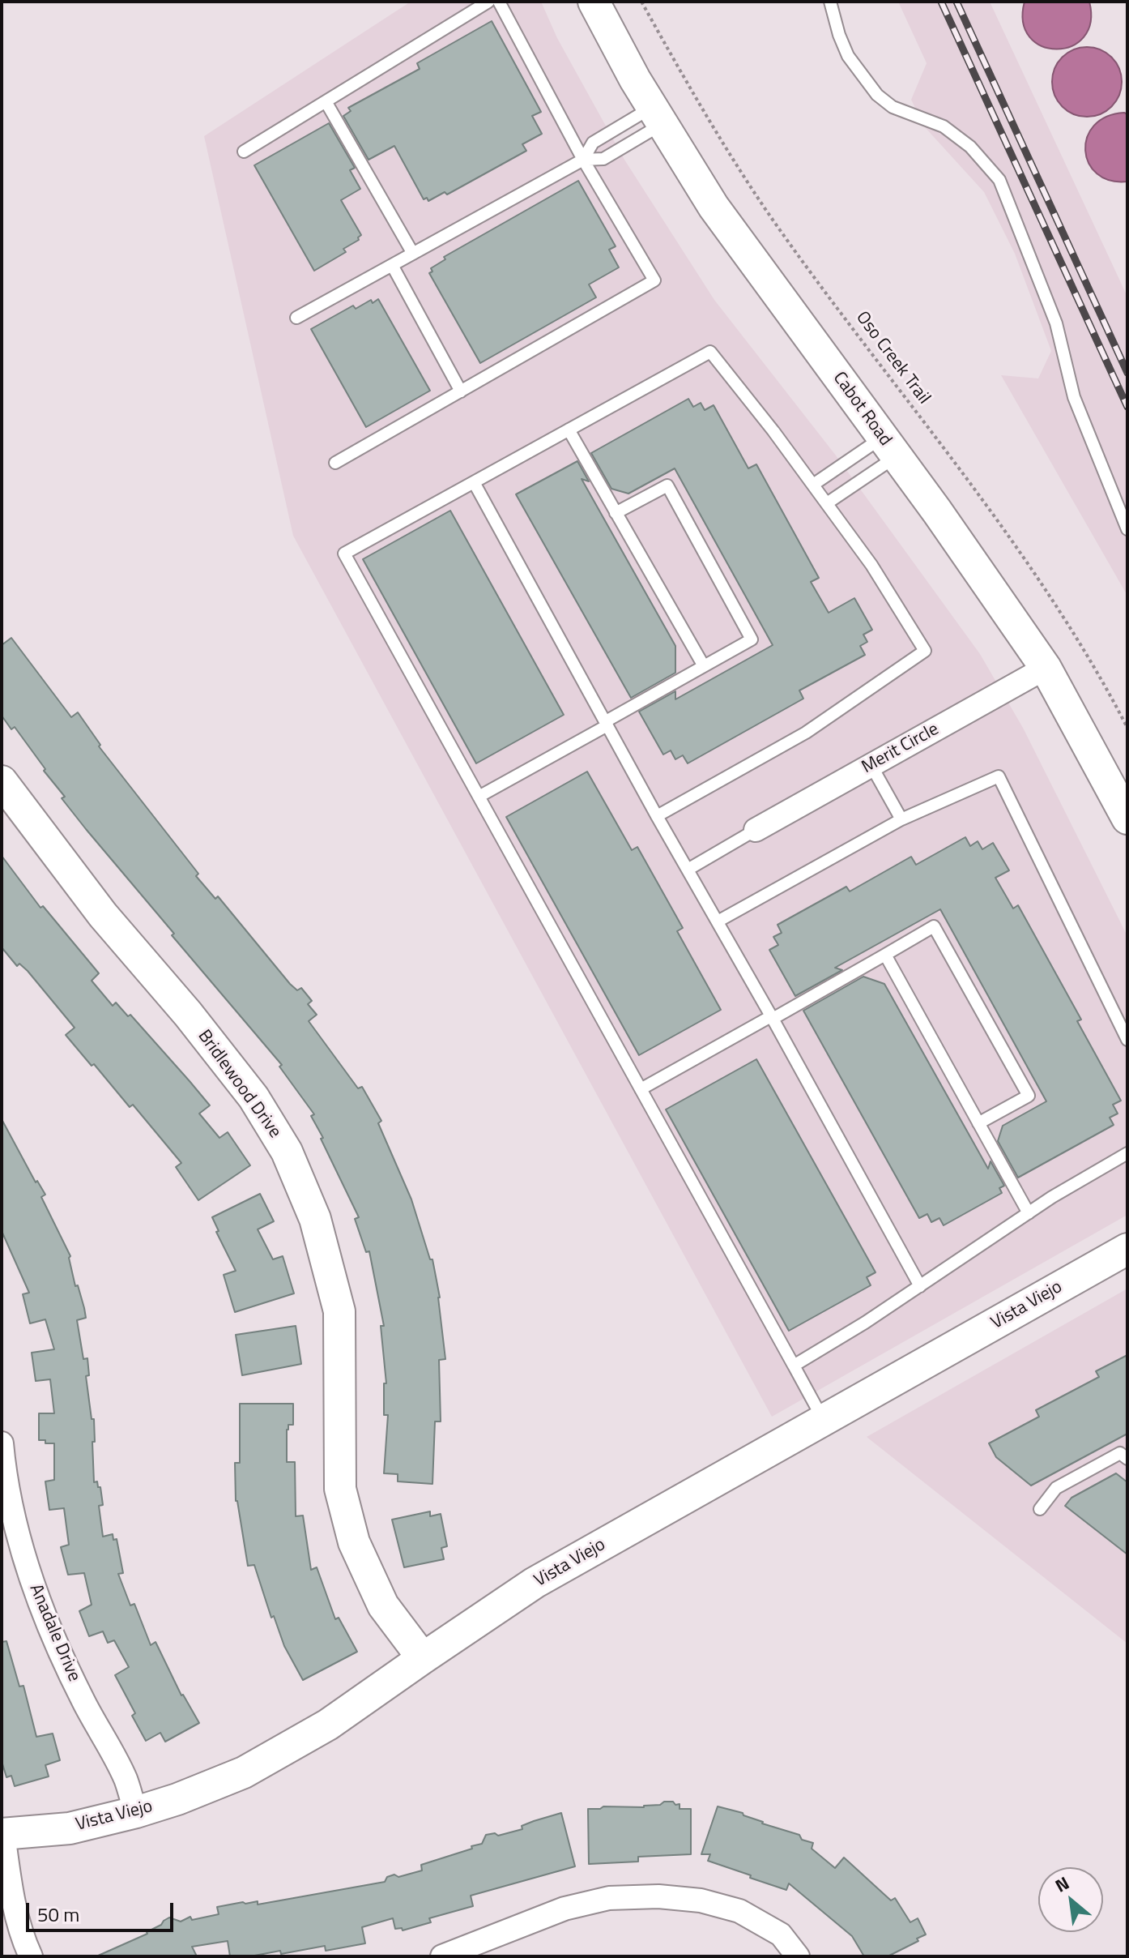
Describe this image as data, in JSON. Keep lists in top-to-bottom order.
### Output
{
  "streets": {
    "street": [
      "Cabot Road",
      "Merit Circle",
      "Bridlewood Drive",
      "Vista Viejo",
      "Anadale Drive"
    ],
    "path": ["Oso Creek Trail"]
  },
  "crossings": [
    ["Cabot Road", "Merit Circle"],
    ["Bridlewood Drive", "Vista Viejo"],
    ["Vista Viejo", "Anadale Drive"]
  ],
  "scale_bar": "50 m",
  "north": "top left"
}
